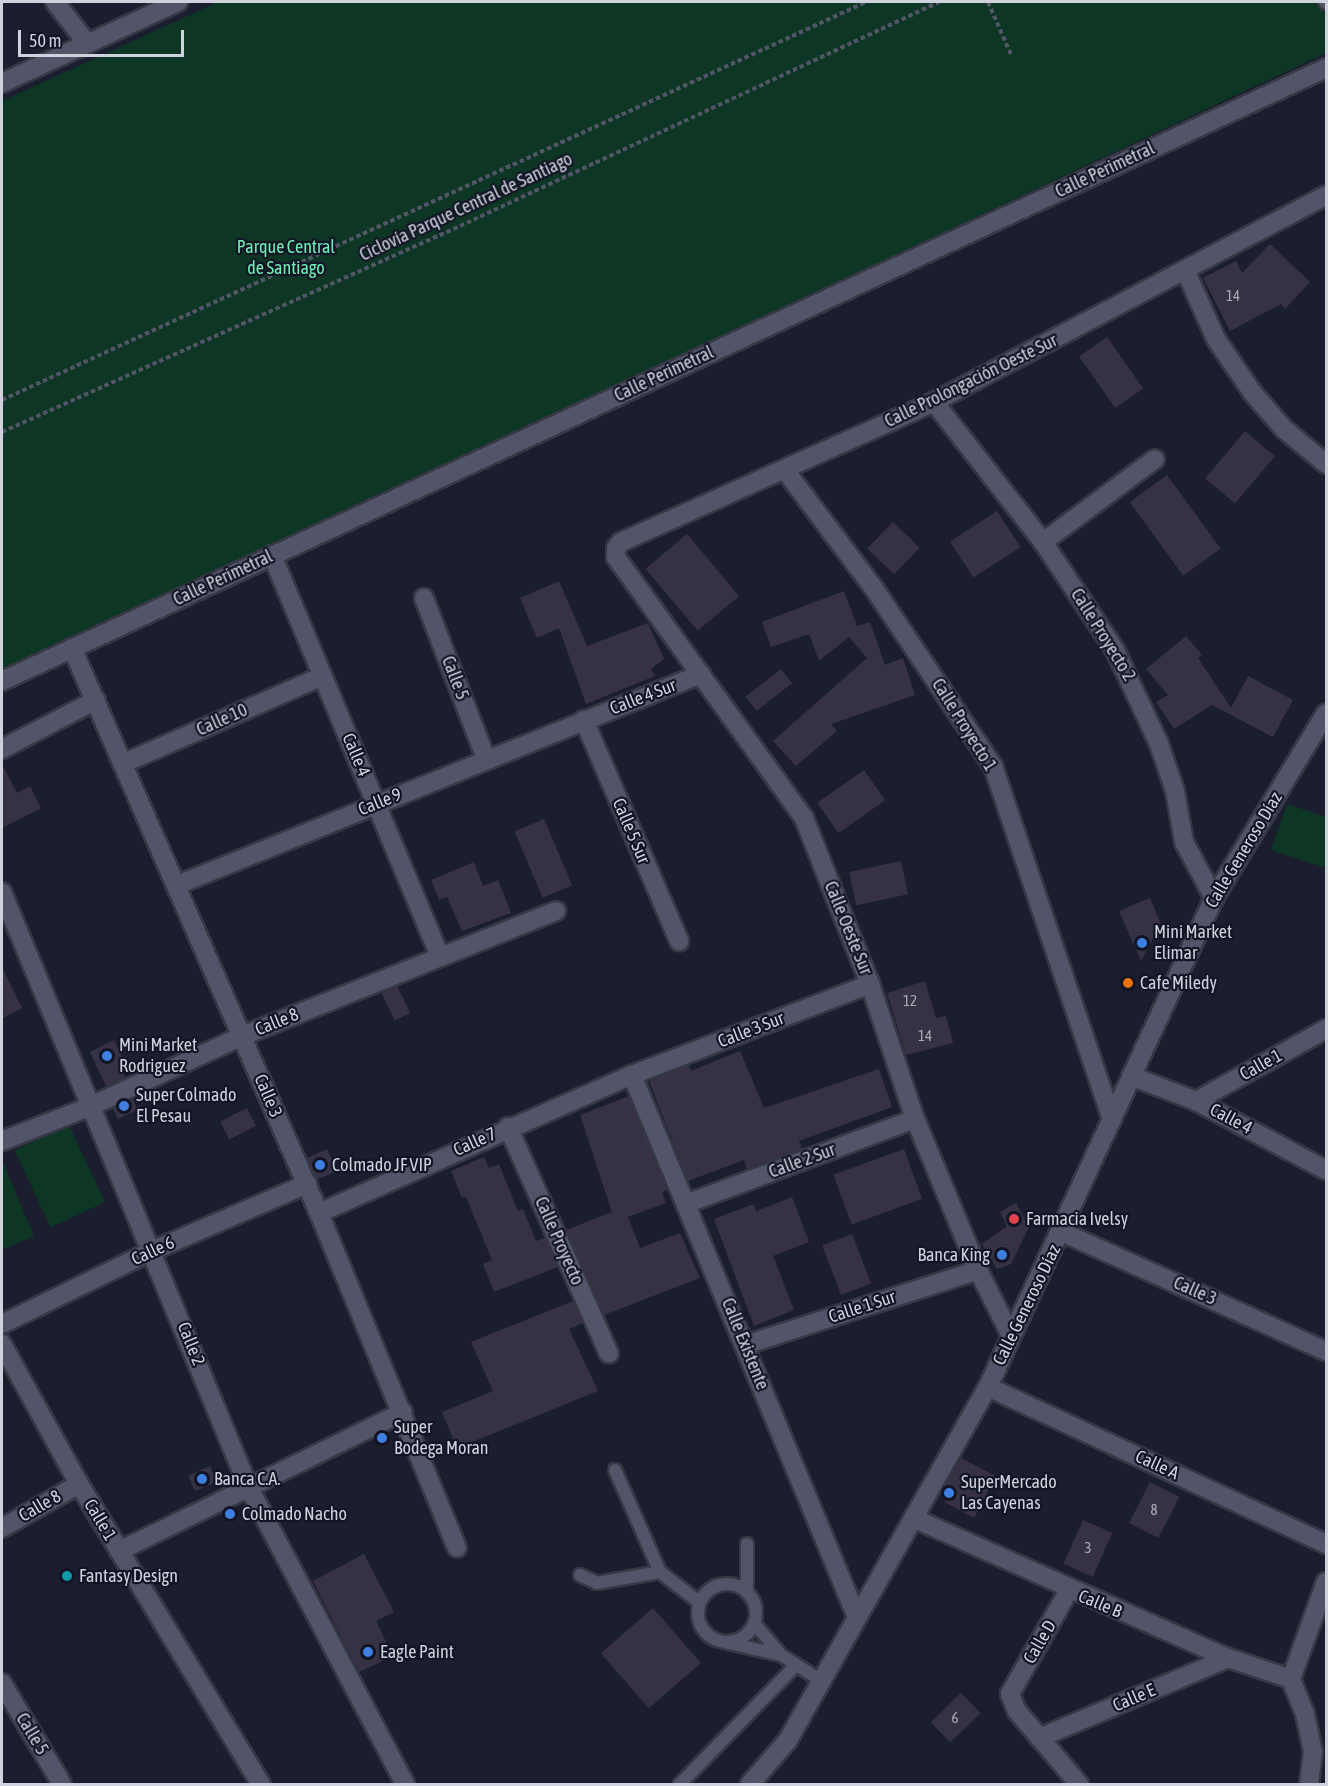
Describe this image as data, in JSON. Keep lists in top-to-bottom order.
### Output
{
  "streets": {
    "street": [
      "Calle Perimetral",
      "Calle Prolongación Oeste Sur",
      "Calle Proyecto 2",
      "Calle 5",
      "Calle 4 Sur",
      "Calle 10",
      "Calle Proyecto 1",
      "Calle 4",
      "Calle 9",
      "Calle 5 Sur",
      "Calle Generoso Díaz",
      "Calle Oeste Sur",
      "Calle 8",
      "Calle 3 Sur",
      "Calle 1",
      "Calle 3",
      "Calle 7",
      "Calle 2 Sur",
      "Calle Proyecto",
      "Calle 6",
      "Calle 1 Sur",
      "Calle 2",
      "Calle Existente",
      "Calle A",
      "Calle B",
      "Calle D",
      "Calle E"
    ],
    "path": ["Ciclovía Parque Central de Santiago"]
  },
  "crossings": [
    ["Calle Perimetral", "Calle 4"],
    ["Calle Perimetral", "Calle 3"],
    ["Calle Prolongación Oeste Sur", "Calle Proyecto 2"],
    ["Calle Prolongación Oeste Sur", "Calle Proyecto 1"],
    ["Calle Prolongación Oeste Sur", "Calle Oeste Sur"],
    ["Calle Proyecto 2", "Calle Generoso Díaz"],
    ["Calle 5", "Calle 9"],
    ["Calle 4 Sur", "Calle 9"],
    ["Calle 4 Sur", "Calle 5 Sur"],
    ["Calle 4 Sur", "Calle Oeste Sur"],
    ["Calle 10", "Calle 4"],
    ["Calle 10", "Calle 3"],
    ["Calle Proyecto 1", "Calle Generoso Díaz"],
    ["Calle 4", "Calle 9"],
    ["Calle 4", "Calle Generoso Díaz"],
    ["Calle 4", "Calle 8"],
    ["Calle 4", "Calle 1"],
    ["Calle 9", "Calle 5 Sur"],
    ["Calle 9", "Calle 3"],
    ["Calle Generoso Díaz", "Calle Oeste Sur"],
    ["Calle Generoso Díaz", "Calle 3"],
    ["Calle Generoso Díaz", "Calle Existente"],
    ["Calle Generoso Díaz", "Calle A"],
    ["Calle Generoso Díaz", "Calle B"],
    ["Calle Oeste Sur", "Calle 3 Sur"],
    ["Calle Oeste Sur", "Calle 2 Sur"],
    ["Calle Oeste Sur", "Calle 1 Sur"],
    ["Calle 8", "Calle 1"],
    ["Calle 8", "Calle 3"],
    ["Calle 8", "Calle 2"],
    ["Calle 3 Sur", "Calle 7"],
    ["Calle 3 Sur", "Calle Existente"],
    ["Calle 3", "Calle 7"],
    ["Calle 3", "Calle 6"],
    ["Calle 7", "Calle Proyecto"],
    ["Calle 7", "Calle Existente"],
    ["Calle 2 Sur", "Calle Existente"],
    ["Calle 6", "Calle 2"],
    ["Calle 1 Sur", "Calle Existente"],
    ["Calle B", "Calle D"],
    ["Calle B", "Calle E"],
    ["Calle D", "Calle E"]
  ],
  "parks": ["Parque Central de Santiago"],
  "places": [
    "Mini Market Elimar",
    "Cafe Miledy",
    "Mini Market Rodriguez",
    "Super Colmado El Pesau",
    "Colmado JF VIP",
    "Farmacia Ivelsy",
    "Banca King",
    "Super Bodega Moran",
    "Banca C.A.",
    "SuperMercado Las Cayenas",
    "Colmado Nacho",
    "Fantasy Design",
    "Eagle Paint"
  ],
  "house_numbers": [
    "14",
    "12",
    "14",
    "8",
    "3",
    "6"
  ],
  "scale_bar": "50 m"
}
